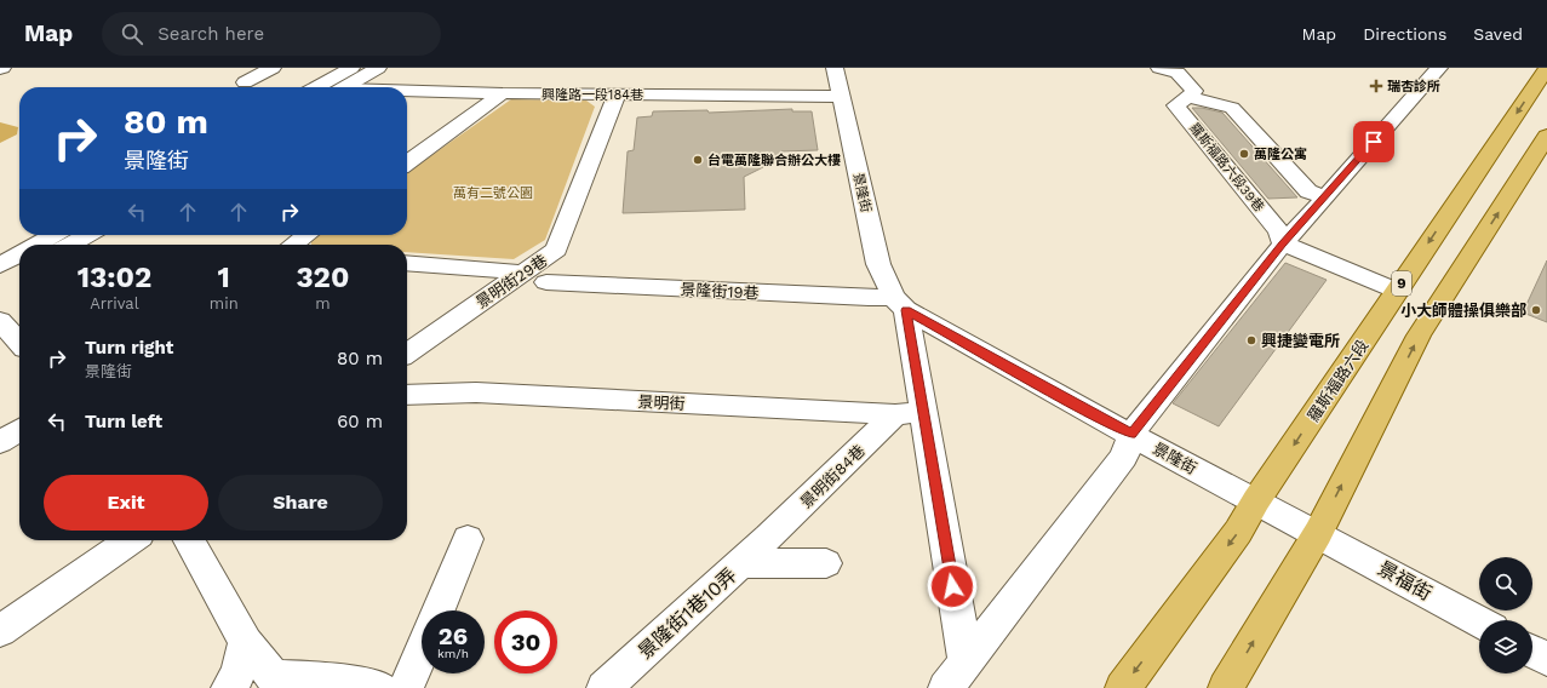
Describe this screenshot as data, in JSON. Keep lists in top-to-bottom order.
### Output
{
  "streets": {
    "main road": ["9", "羅斯福路六段"],
    "street": [
      "興隆路一段184巷",
      "羅斯福路六段39巷",
      "景隆街",
      "景明街29巷",
      "景隆街19巷",
      "景明街",
      "景明街84巷",
      "景福街",
      "景隆街1巷10弄"
    ]
  },
  "crossings": [
    ["興隆路一段184巷", "景隆街"],
    ["興隆路一段184巷", "景明街29巷"],
    ["景隆街", "景隆街19巷"],
    ["景隆街", "羅斯福路六段"],
    ["景隆街", "景明街"],
    ["景隆街", "景明街84巷"],
    ["景隆街", "景福街"],
    ["景明街", "景明街84巷"],
    ["景明街84巷", "景隆街1巷10弄"]
  ],
  "parks": ["萬有二號公園"],
  "places": {
    "health": ["瑞杏診所"],
    "other": [
      "萬隆公寓",
      "台電萬隆聯合辦公大樓",
      "小大師體操俱樂部",
      "興捷變電所"
    ]
  },
  "page": {
    "header": "Map",
    "search": "Search here",
    "nav": ["Map", "Directions", "Saved"],
    "turn": ["80 m", "景隆街"],
    "eta": [
      "13:02",
      "Arrival",
      "1",
      "min",
      "320",
      "m"
    ],
    "list": [
      {
        "name": "Turn right",
        "note": "景隆街",
        "value": "80 m"
      },
      {
        "name": "Turn left",
        "value": "60 m"
      }
    ],
    "buttons": ["Exit", "Share"],
    "speed": "26 km/h",
    "limit": "30"
  }
}
